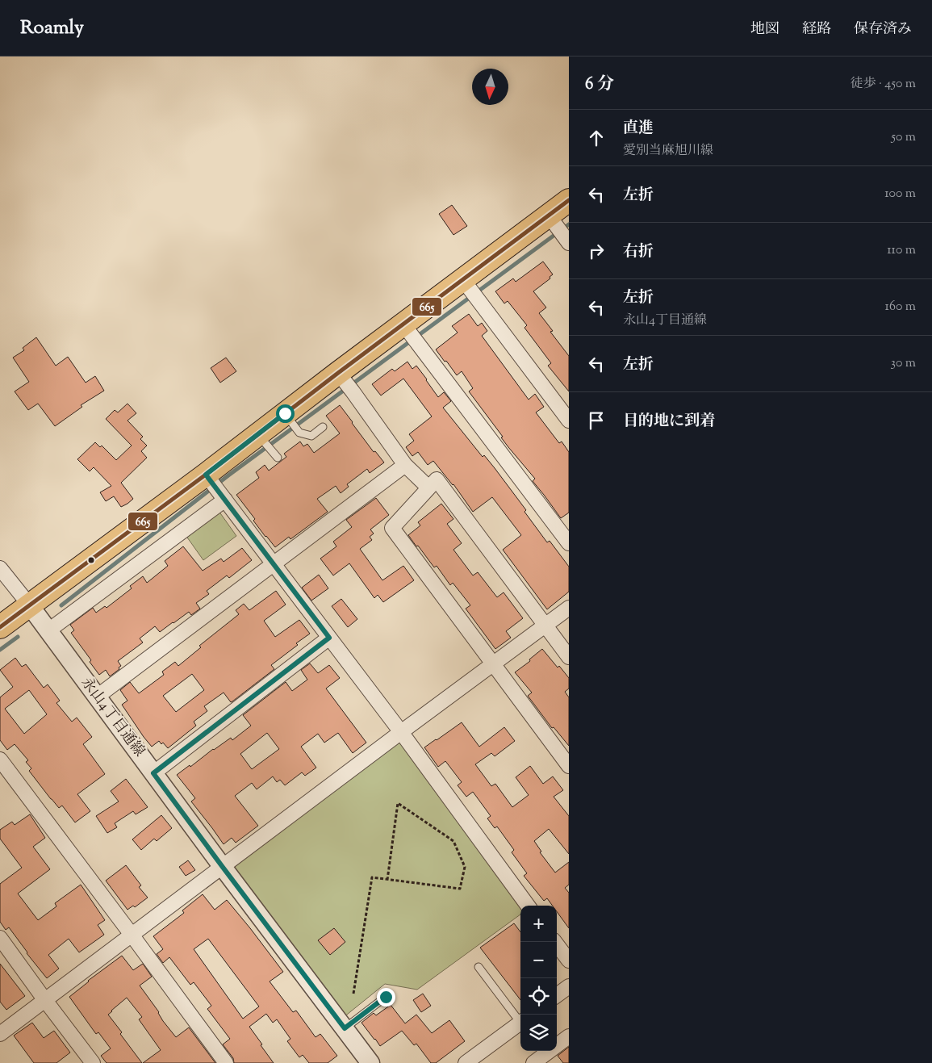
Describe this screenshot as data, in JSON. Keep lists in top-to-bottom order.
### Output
{
  "streets": {
    "street": ["永山4丁目通線"]
  },
  "lines": ["transit line 665"],
  "north": "bottom",
  "page": {
    "header": "Roamly",
    "nav": ["地図", "経路", "保存済み"],
    "heading": ["6 分", "徒歩 · 450 m"],
    "list": [
      ["直進", "愛別当麻旭川線", "50 m"],
      ["左折", "100 m"],
      ["右折", "110 m"],
      ["左折", "永山4丁目通線", "160 m"],
      ["左折", "30 m"],
      "目的地に到着"
    ],
    "map_buttons": ["+", "−"]
  }
}
